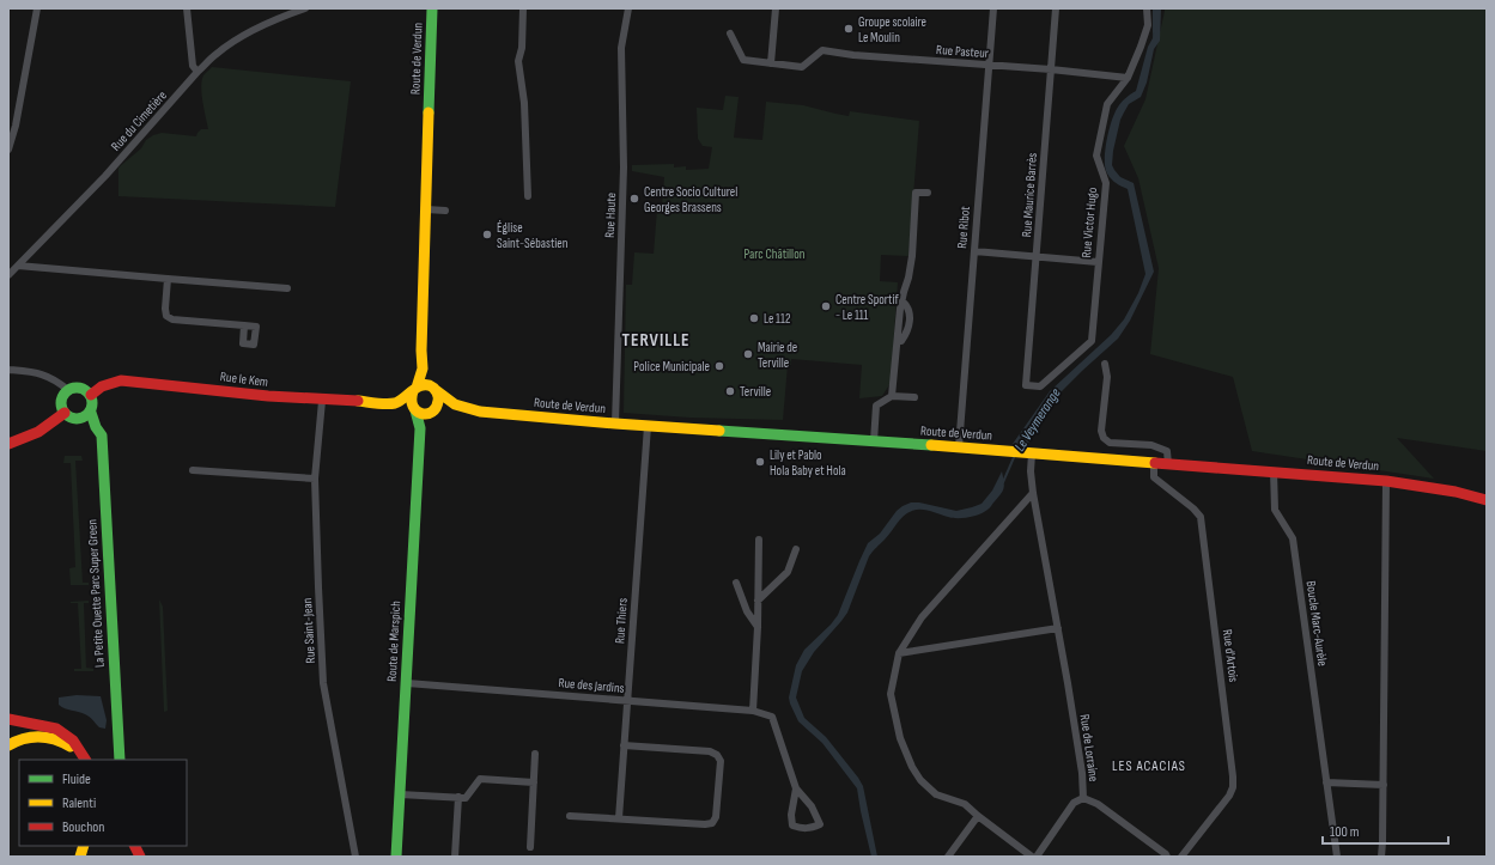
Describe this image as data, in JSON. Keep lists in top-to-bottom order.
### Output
{
  "streets": {
    "main road": [
      "Route de Verdun",
      "Rue le Kem",
      "La Petite Ouette Parc Super Green",
      "Route de Marspich"
    ],
    "street": [
      "Rue Pasteur",
      "Rue du Cimetière",
      "Rue Maurice Barrès",
      "Rue Haute",
      "Rue Victor Hugo",
      "Rue Ribot",
      "Rue Thiers",
      "Boucle Marc-Aurèle",
      "Rue Saint-Jean",
      "Rue d'Artois",
      "Rue des Jardins",
      "Rue de Lorraine"
    ]
  },
  "crossings": [
    ["Rue Pasteur", "Rue Maurice Barrès"],
    ["Rue Pasteur", "Rue Victor Hugo"],
    ["Rue Pasteur", "Rue Ribot"],
    ["Route de Verdun", "Rue Haute"],
    ["Route de Verdun", "Rue Ribot"],
    ["Route de Verdun", "Rue le Kem"],
    ["Route de Verdun", "Rue Thiers"],
    ["Route de Verdun", "Boucle Marc-Aurèle"],
    ["Route de Verdun", "Route de Marspich"],
    ["Route de Verdun", "Rue d'Artois"],
    ["Route de Verdun", "Rue de Lorraine"],
    ["Rue Maurice Barrès", "Rue Victor Hugo"],
    ["Rue le Kem", "La Petite Ouette Parc Super Green"],
    ["Rue le Kem", "Rue Saint-Jean"],
    ["Rue le Kem", "Route de Marspich"],
    ["Rue Thiers", "Rue des Jardins"],
    ["Route de Marspich", "Rue des Jardins"]
  ],
  "districts": ["TERVILLE", "LES ACACIAS"],
  "water": ["Le Veymerange"],
  "parks": ["Parc Châtillon"],
  "places": [
    "Groupe scolaire Le Moulin",
    "Centre Socio Culturel Georges Brassens",
    "Église Saint-Sébastien",
    "Centre Sportif - Le 111",
    "Le 112",
    "Mairie de Terville",
    "Police Municipale",
    "Terville",
    "Lily et Pablo Hola Baby et Hola"
  ],
  "legend": ["Fluide", "Ralenti", "Bouchon"],
  "scale_bar": "100 m"
}
